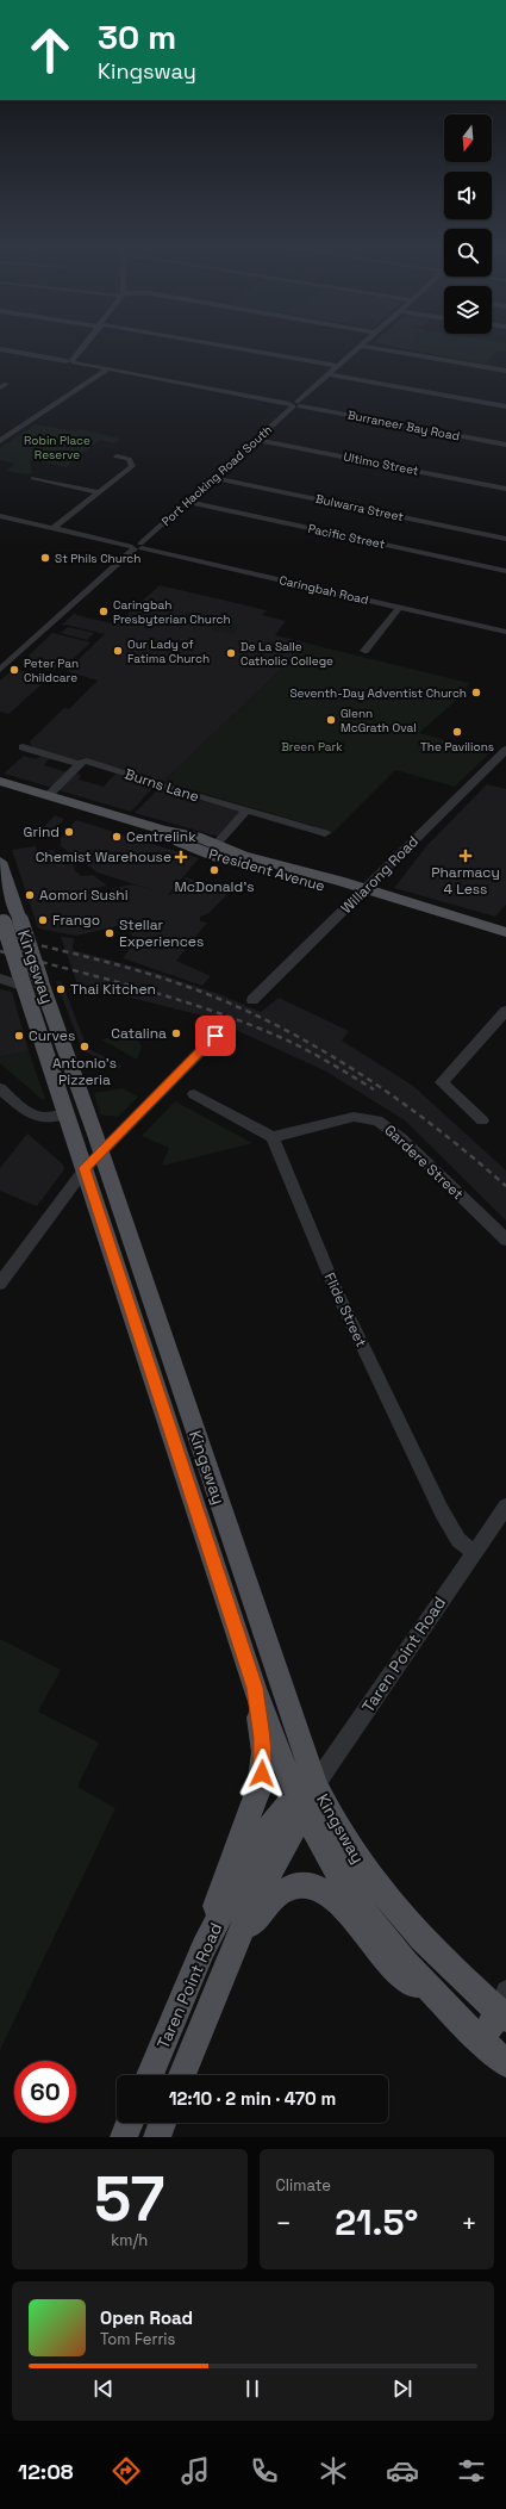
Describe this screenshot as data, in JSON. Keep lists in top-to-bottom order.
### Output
{
  "streets": {
    "main road": ["President Avenue", "Kingsway", "Taren Point Road"],
    "street": [
      "Burraneer Bay Road",
      "Ultimo Street",
      "Port Hacking Road South",
      "Bulwarra Street",
      "Pacific Street",
      "Caringbah Road",
      "Burns Lane",
      "Willarong Road",
      "Gardere Street",
      "Flide Street"
    ]
  },
  "crossings": [
    ["Burraneer Bay Road", "Port Hacking Road South"],
    ["Ultimo Street", "Port Hacking Road South"],
    ["Port Hacking Road South", "Bulwarra Street"],
    ["Port Hacking Road South", "Pacific Street"],
    ["Port Hacking Road South", "Caringbah Road"],
    ["President Avenue", "Willarong Road"],
    ["Kingsway", "Taren Point Road"],
    ["Gardere Street", "Flide Street"],
    ["Flide Street", "Taren Point Road"]
  ],
  "parks": ["Robin Place Reserve", "Breen Park"],
  "places": {
    "other": [
      "St Phils Church",
      "Caringbah Presbyterian Church",
      "Our Lady of Fatima Church",
      "De La Salle Catholic College",
      "Peter Pan Childcare",
      "Seventh-Day Adventist Church",
      "Glenn McGrath Oval",
      "The Pavilions",
      "Grind",
      "Centrelink",
      "McDonald's",
      "Aomori Sushi",
      "Frango",
      "Stellar Experiences",
      "Thai Kitchen",
      "Catalina",
      "Curves",
      "Antonio's Pizzeria"
    ],
    "health": ["Pharmacy 4 Less", "Chemist Warehouse"]
  },
  "north": "bottom",
  "page": {
    "turn": ["30 m", "Kingsway"],
    "limit": "60",
    "trip": "12:10 · 2 min · 470 m",
    "tile": [
      ["57", "km/h"],
      "Climate"
    ],
    "heat": ["−", "21.5°", "+"],
    "song": ["Open Road", "Tom Ferris"],
    "tabs": "12:08"
  }
}
